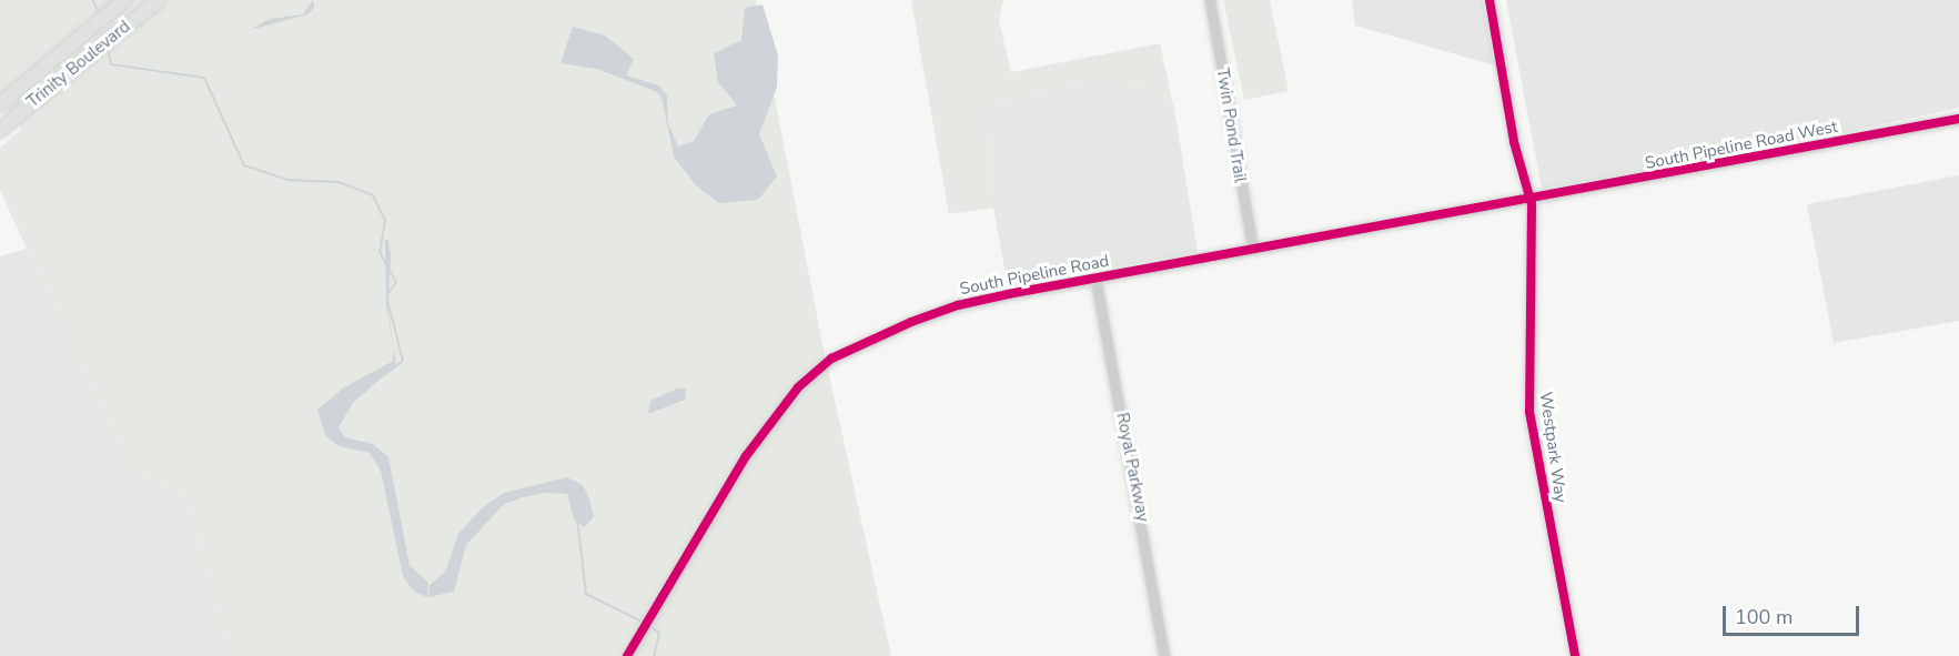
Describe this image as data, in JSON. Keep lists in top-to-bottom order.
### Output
{
  "streets": {
    "main road": ["Trinity Boulevard"],
    "street": [
      "Twin Pond Trail",
      "South Pipeline Road West",
      "South Pipeline Road",
      "Westpark Way",
      "Royal Parkway"
    ]
  },
  "crossings": [
    ["Twin Pond Trail", "South Pipeline Road"],
    ["South Pipeline Road West", "South Pipeline Road"],
    ["South Pipeline Road West", "Westpark Way"],
    ["South Pipeline Road", "Westpark Way"],
    ["South Pipeline Road", "Royal Parkway"]
  ],
  "scale_bar": "100 m"
}
